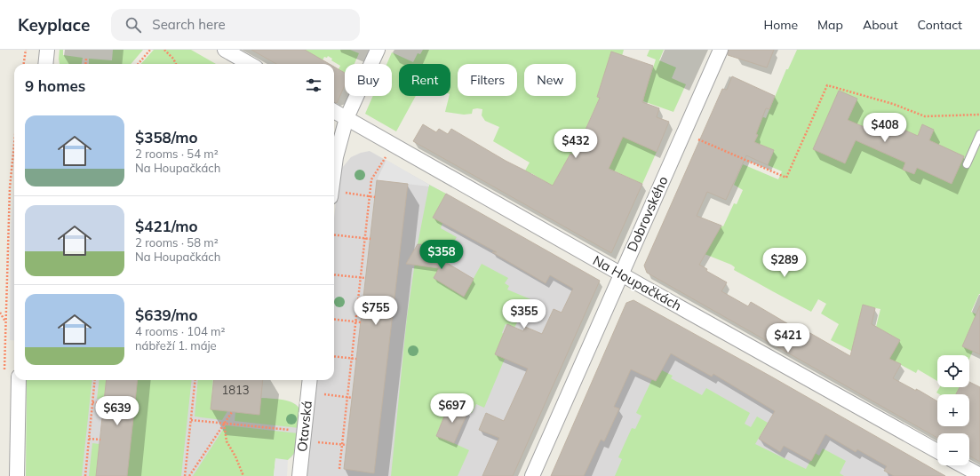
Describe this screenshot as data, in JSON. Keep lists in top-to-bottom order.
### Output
{
  "streets": {
    "street": ["Dobrovského", "Na Houpačkách", "Otavská"]
  },
  "crossings": [
    ["Dobrovského", "Na Houpačkách"]
  ],
  "house_numbers": ["1813"],
  "page": {
    "header": "Keyplace",
    "search": "Search here",
    "nav": [
      "Home",
      "Map",
      "About",
      "Contact"
    ],
    "chip": [
      "Buy",
      "Rent",
      "Filters",
      "New"
    ],
    "heading": "9 homes",
    "list": [
      {
        "name": "$358/mo",
        "note": "2 rooms · 54 m² · Na Houpačkách"
      },
      {
        "name": "$421/mo",
        "note": "2 rooms · 58 m² · Na Houpačkách"
      },
      {
        "name": "$639/mo",
        "note": "4 rooms · 104 m² · nábřeží 1. máje"
      }
    ],
    "price": [
      "$408",
      "$432",
      "$358",
      "$289",
      "$755",
      "$355",
      "$421",
      "$697",
      "$639"
    ],
    "map_buttons": ["+", "−"]
  }
}
